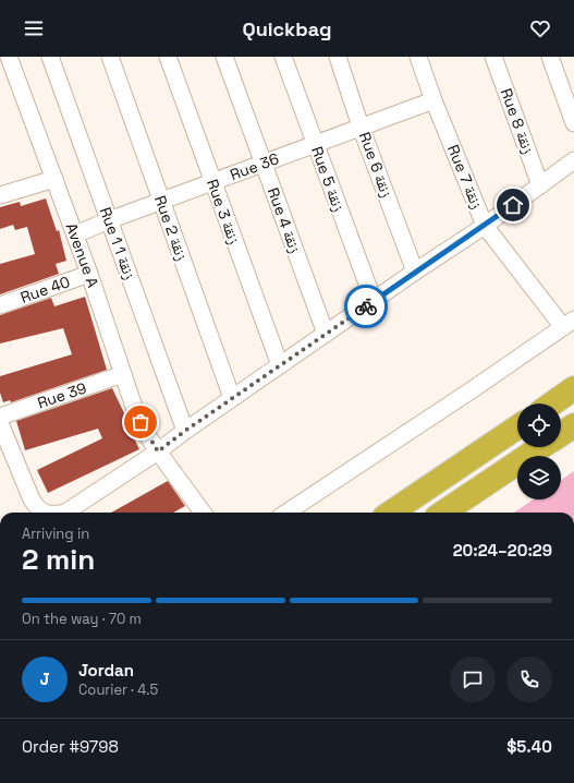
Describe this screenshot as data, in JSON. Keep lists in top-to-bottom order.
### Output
{
  "streets": {
    "street": [
      "Rue 8 زنقة",
      "Rue 6 زنقة",
      "Rue 36",
      "Rue 7 زنقة",
      "Rue 5 زنقة",
      "Rue 3 زنقة",
      "Rue 4 زنقة",
      "Rue 2 زنقة",
      "Rue 1 زنقة 1",
      "Avenue A",
      "Rue 40",
      "Rue 39"
    ]
  },
  "crossings": [
    ["Rue 6 زنقة", "Rue 36"],
    ["Rue 36", "Rue 7 زنقة"],
    ["Rue 36", "Rue 5 زنقة"],
    ["Rue 36", "Rue 3 زنقة"],
    ["Rue 36", "Rue 4 زنقة"],
    ["Rue 36", "Rue 2 زنقة"],
    ["Rue 36", "Rue 1 زنقة 1"],
    ["Rue 36", "Avenue A"],
    ["Avenue A", "Rue 40"],
    ["Avenue A", "Rue 39"]
  ],
  "page": {
    "header": "Quickbag",
    "heading": ["2 min", "Arriving in", "20:24–20:29"],
    "panel": [
      "Jordan",
      "Courier · 4.5",
      "Order #9798",
      "$5.40"
    ],
    "bar": "On the way · 70 m",
    "round": "J"
  }
}
